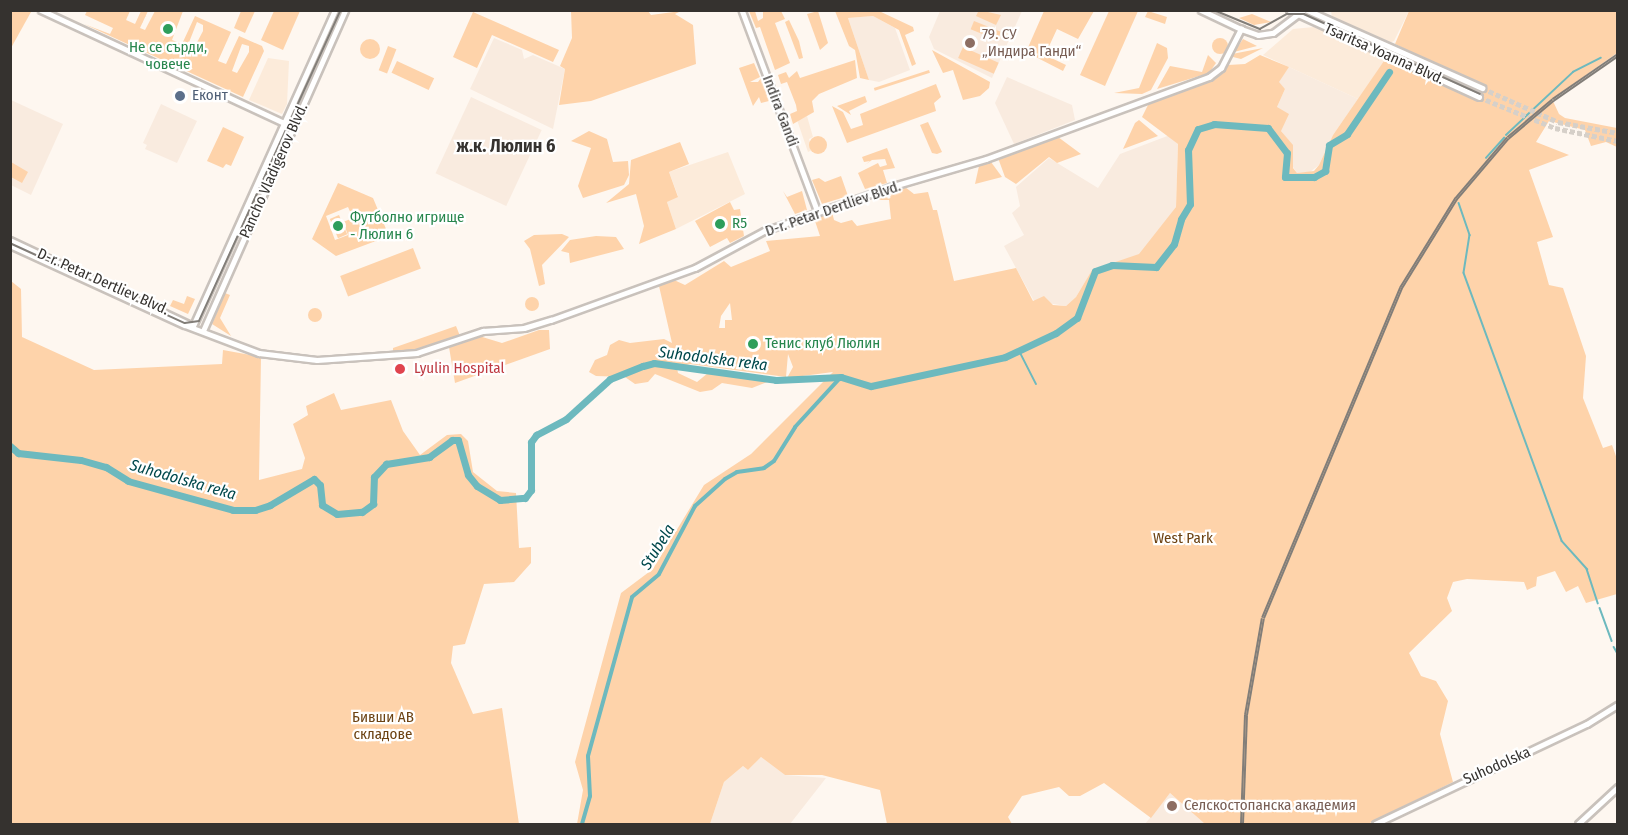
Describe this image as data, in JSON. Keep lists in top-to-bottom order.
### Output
{
  "streets": {
    "main road": [
      "Tsaritsa Yoanna Blvd.",
      "Indira Gandi",
      "Pancho Vladigerov Blvd.",
      "D-r. Petar Dertliev Blvd.",
      "Suhodolska"
    ]
  },
  "crossings": [
    ["Indira Gandi", "D-r. Petar Dertliev Blvd."],
    ["Pancho Vladigerov Blvd.", "D-r. Petar Dertliev Blvd."]
  ],
  "districts": ["ж.к. Люлин 6"],
  "water": ["Suhodolska reka", "Stubela"],
  "parks": ["West Park", "Бивши АВ складове"],
  "places": [
    "Не се сърди, човече",
    "79. СУ „Индира Ганди“",
    "Еконт",
    "R5",
    "Футболно игрище - Люлин 6",
    "Тенис клуб Люлин",
    "Lyulin Hospital",
    "Селскостопанска академия"
  ]
}
